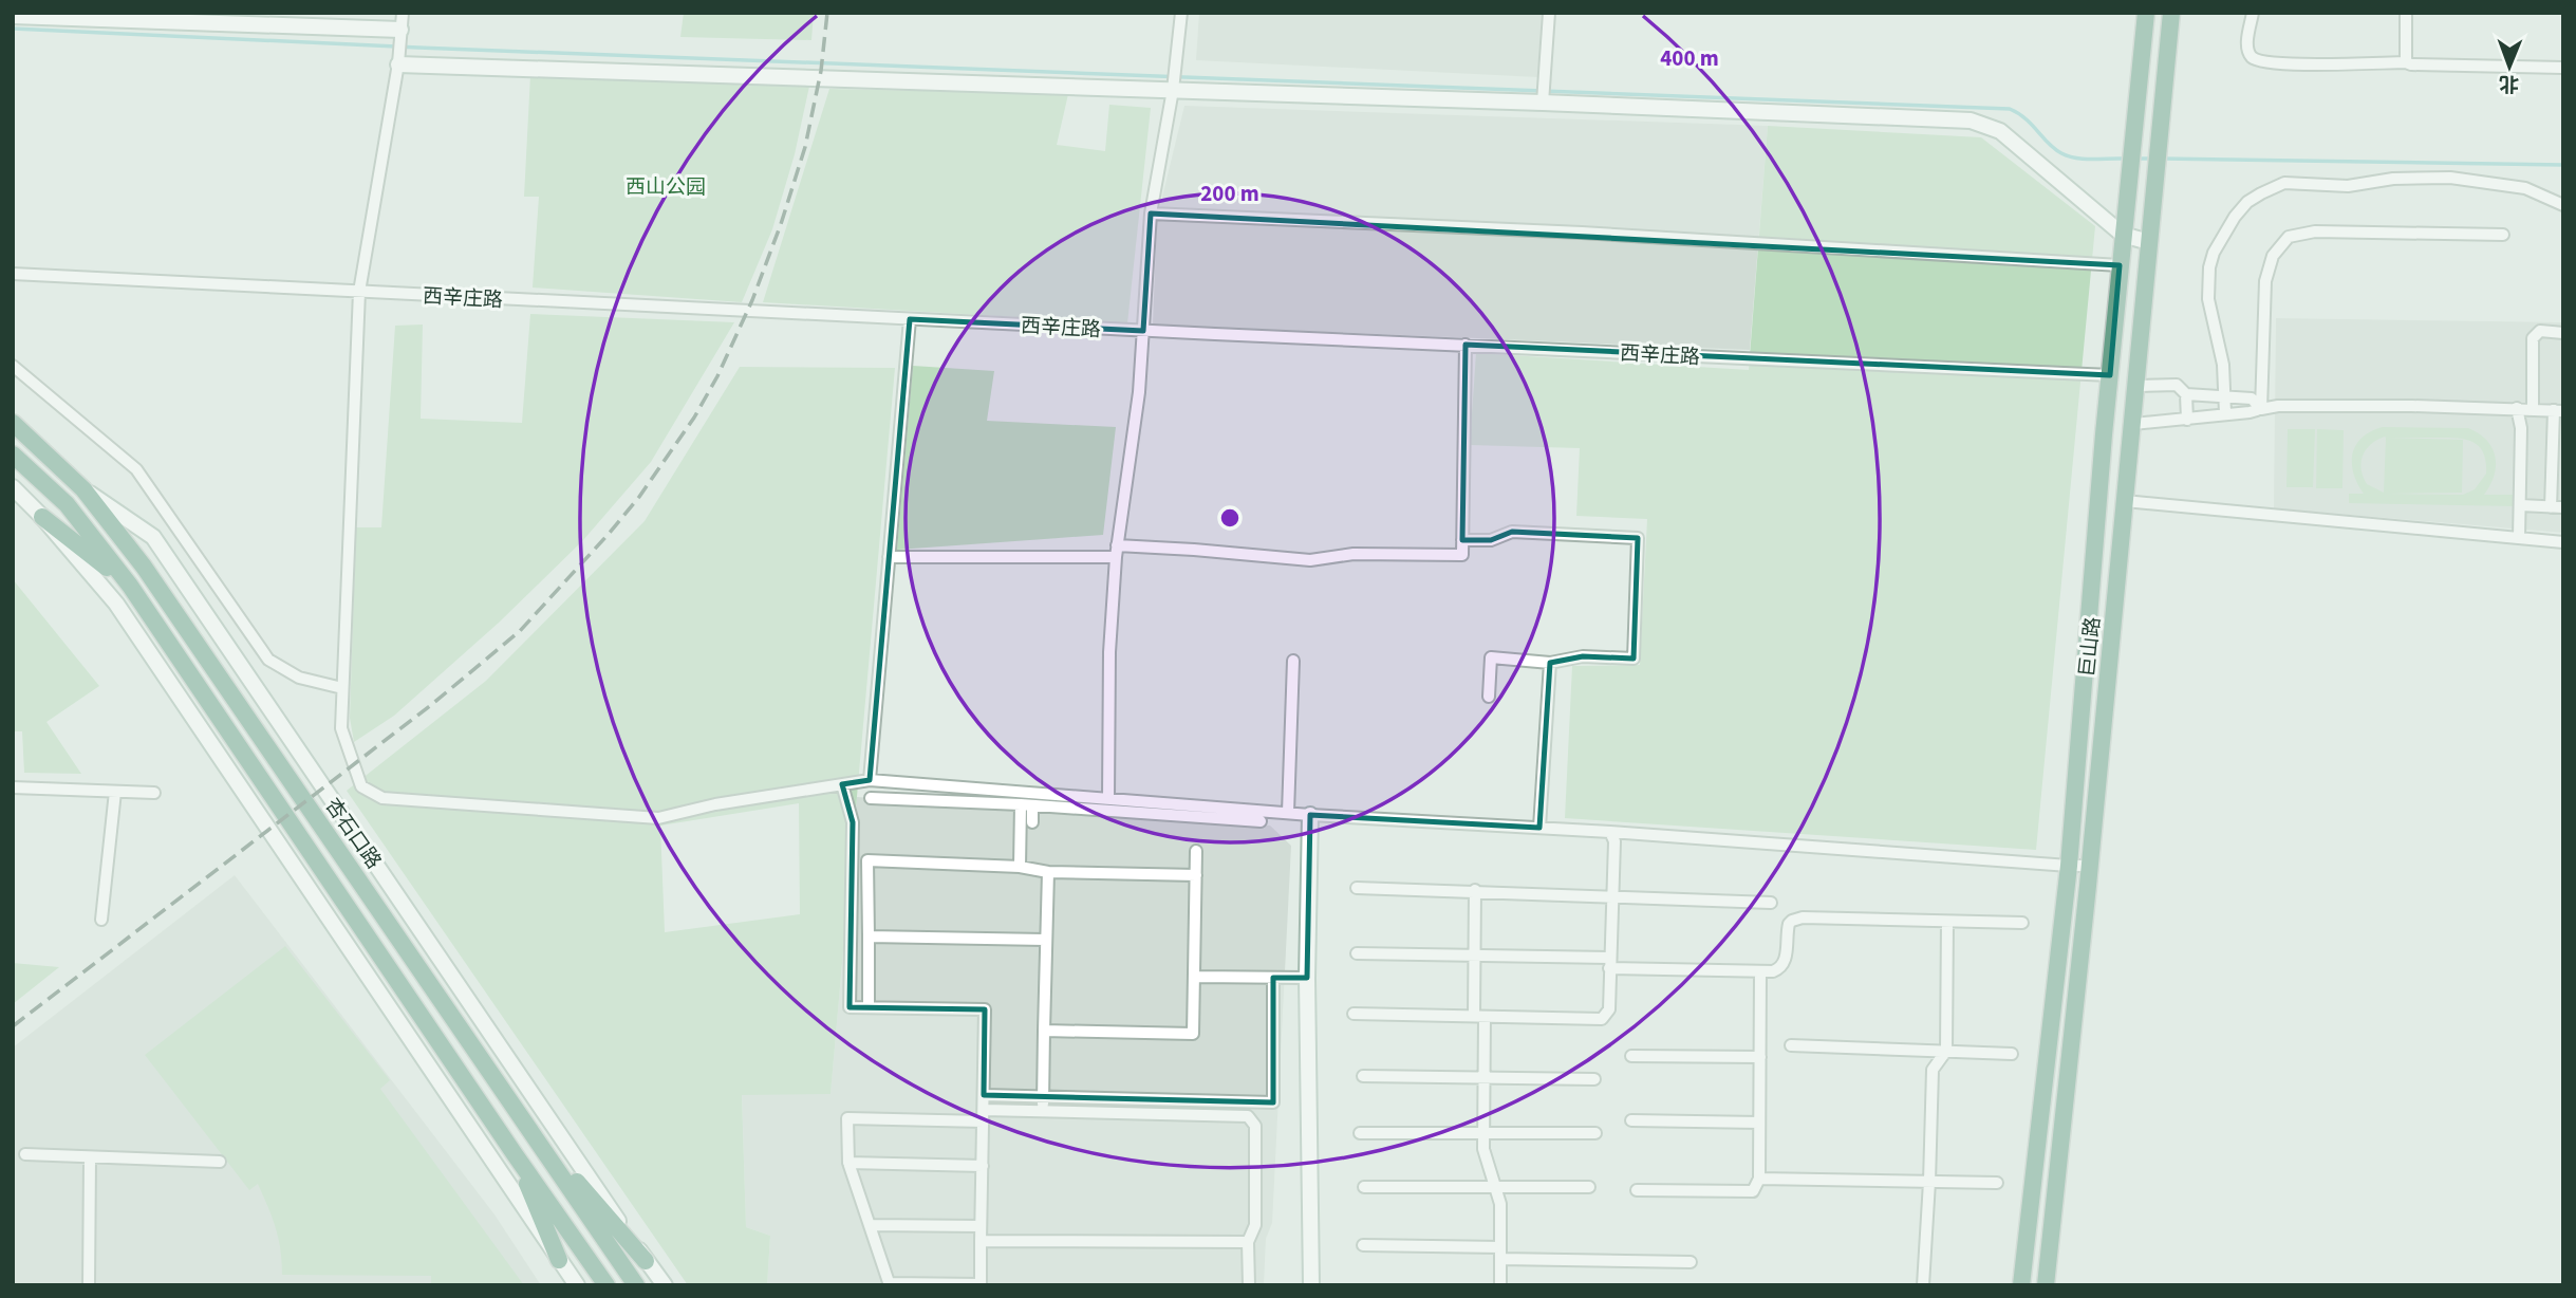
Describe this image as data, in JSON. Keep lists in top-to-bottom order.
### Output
{
  "streets": {
    "main road": ["巨山路", "杏石口路"],
    "street": ["西辛庄路"]
  },
  "crossings": [
    ["西辛庄路", "巨山路"]
  ],
  "parks": ["西山公园"],
  "north": "bottom",
  "rings": ["400 m", "200 m"]
}
